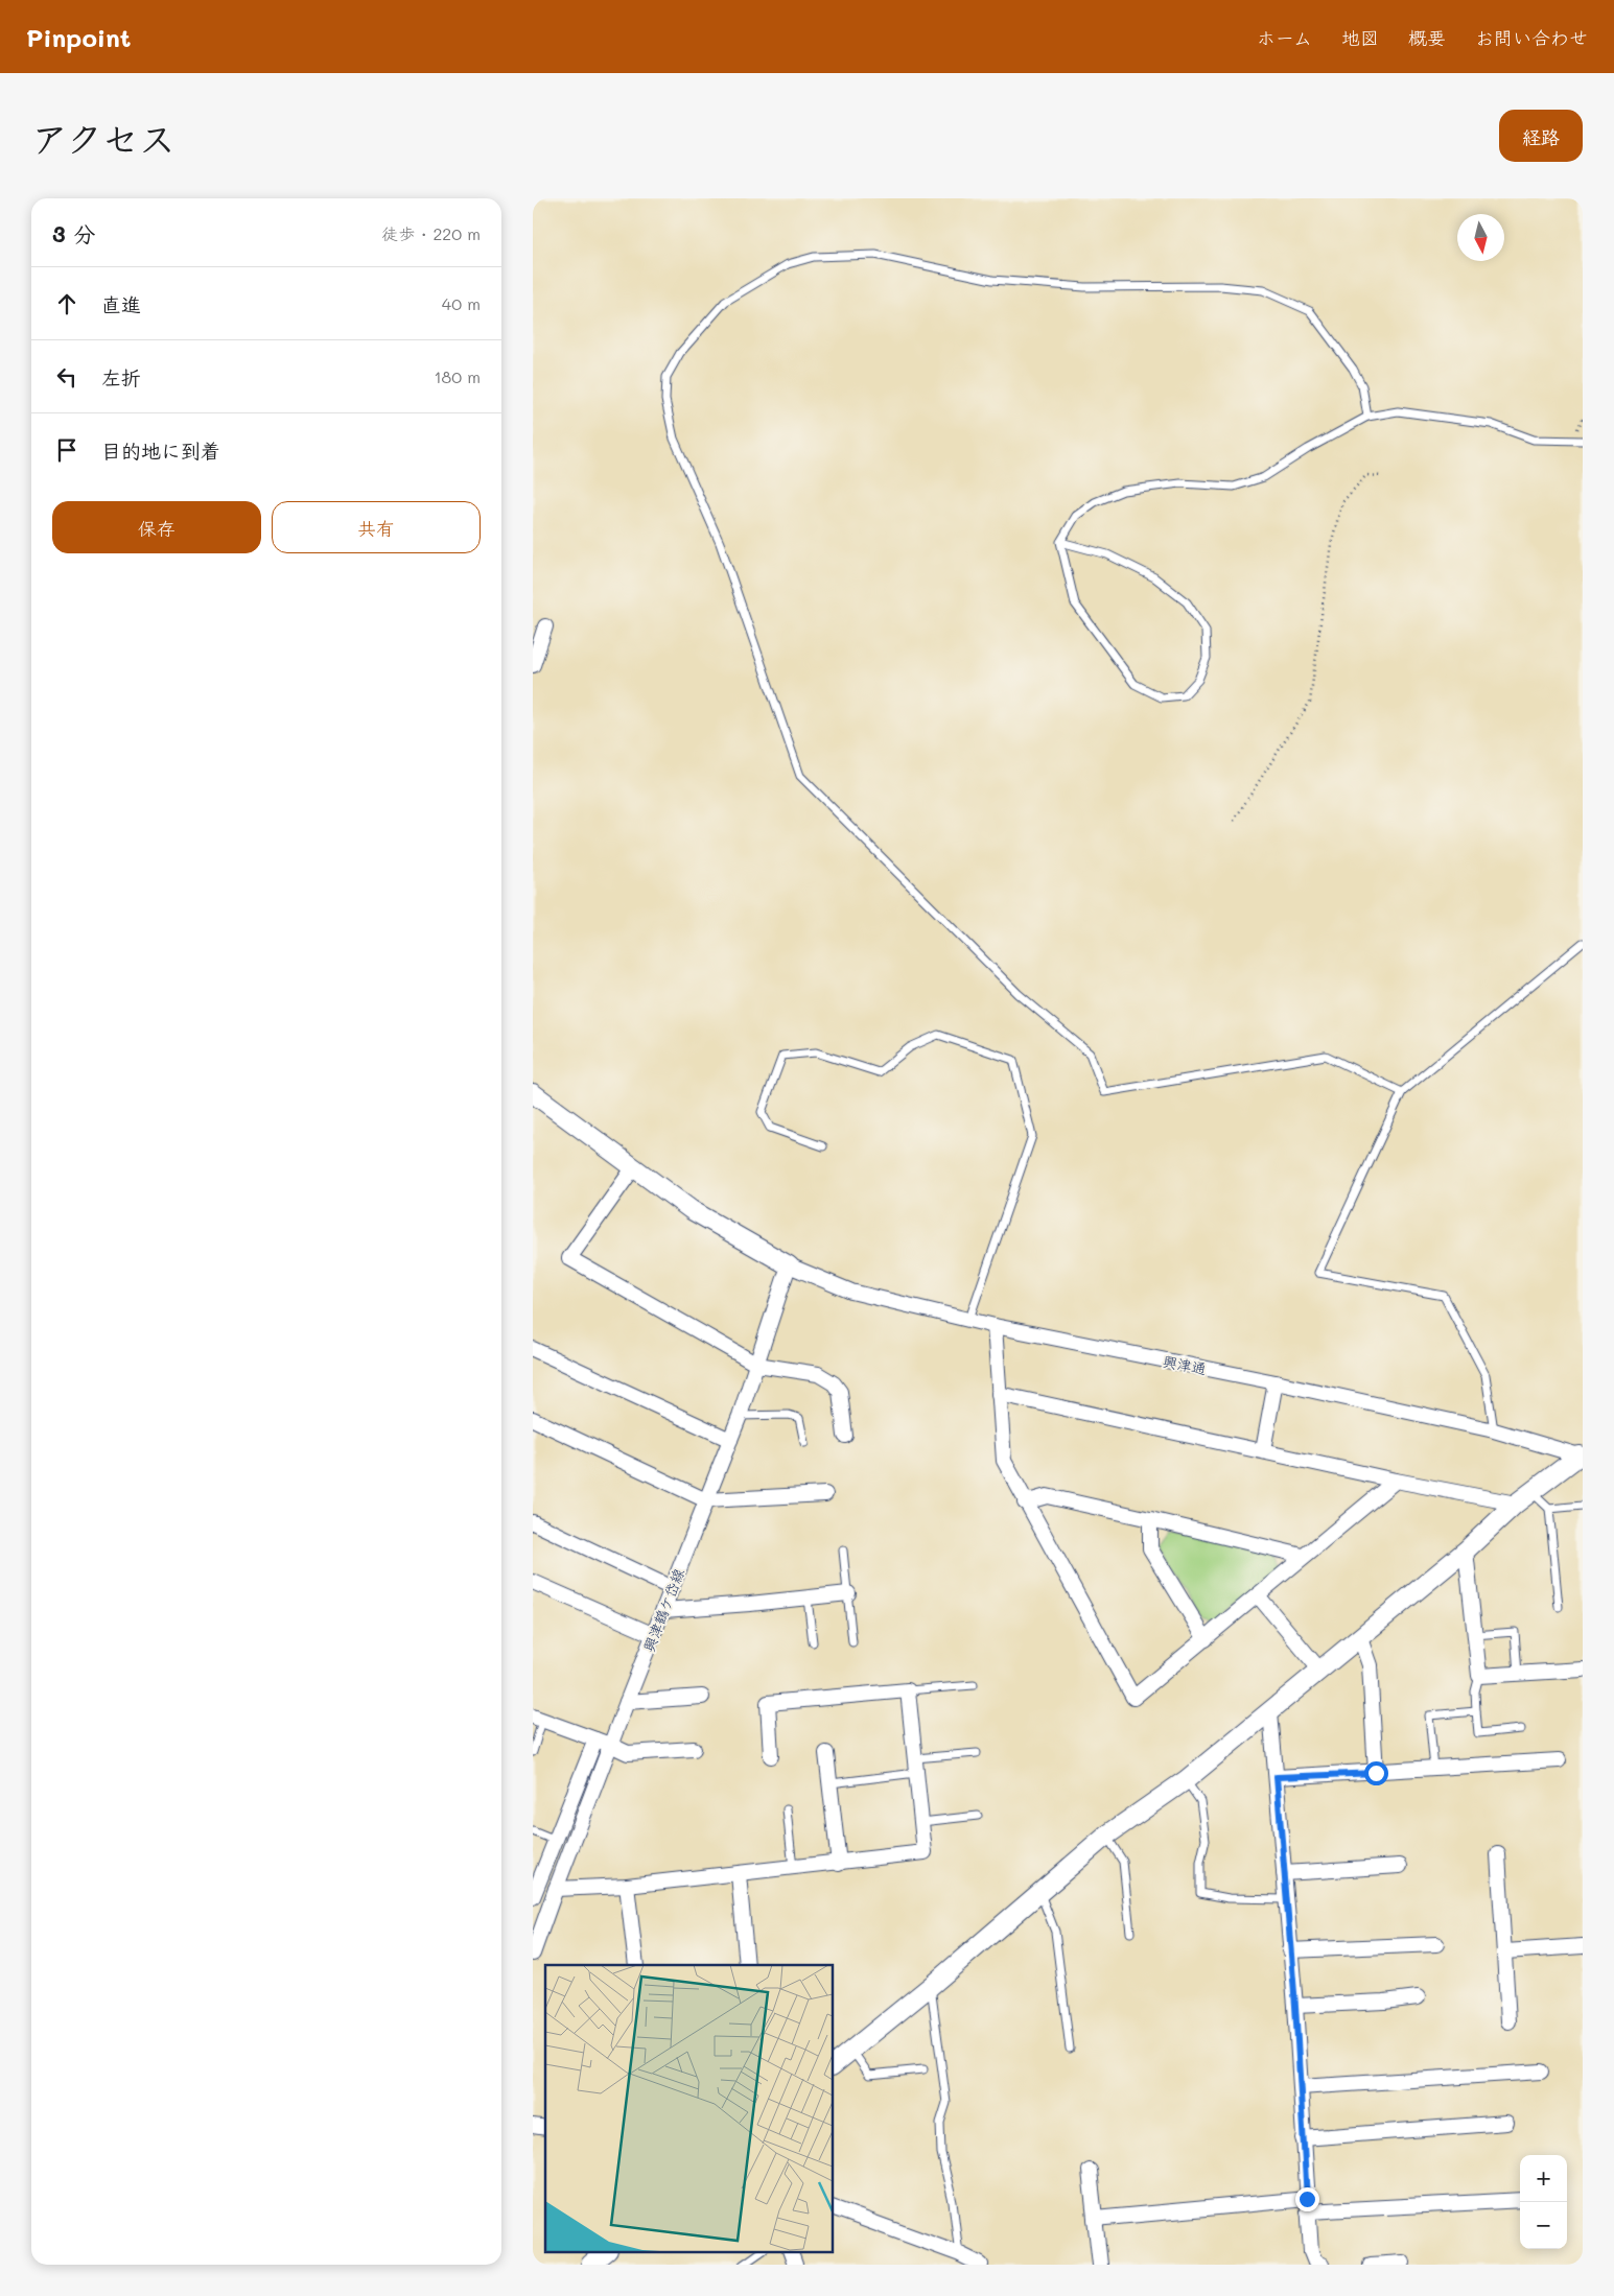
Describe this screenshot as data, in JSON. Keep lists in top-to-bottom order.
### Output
{
  "streets": {
    "street": ["興津通", "興津鶴ケ岱線"]
  },
  "crossings": [
    ["興津通", "興津鶴ケ岱線"]
  ],
  "north": "bottom",
  "page": {
    "header": "Pinpoint",
    "nav": [
      "ホーム",
      "地図",
      "概要",
      "お問い合わせ"
    ],
    "title": "アクセス",
    "buttons": [
      "経路",
      ["保存", "共有"]
    ],
    "heading": ["3 分", "徒歩 · 220 m"],
    "list": [
      ["直進", "40 m"],
      ["左折", "180 m"],
      "目的地に到着"
    ],
    "map_buttons": ["+", "−"]
  }
}
